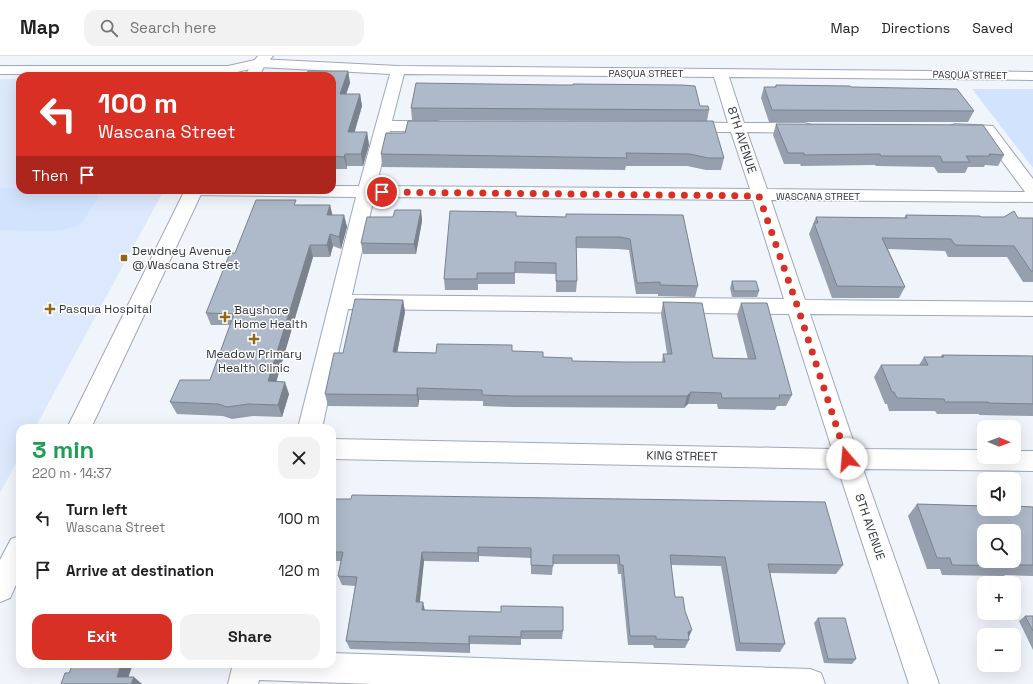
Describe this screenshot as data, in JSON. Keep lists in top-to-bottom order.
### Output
{
  "streets": {
    "street": [
      "PASQUA STREET",
      "8TH AVENUE",
      "WASCANA STREET",
      "KING STREET"
    ]
  },
  "crossings": [
    ["PASQUA STREET", "8TH AVENUE"],
    ["8TH AVENUE", "WASCANA STREET"],
    ["8TH AVENUE", "KING STREET"]
  ],
  "places": {
    "transit": ["Dewdney Avenue @ Wascana Street"],
    "health": ["Pasqua Hospital", "Bayshore Home Health", "Meadow Primary Health Clinic"]
  },
  "north": "right",
  "page": {
    "header": "Map",
    "search": "Search here",
    "nav": ["Map", "Directions", "Saved"],
    "turn": ["100 m", "Wascana Street"],
    "then": "Then",
    "map_buttons": ["+", "−"],
    "heading": ["3 min", "220 m · 14:37"],
    "list": [
      {
        "name": "Turn left",
        "note": "Wascana Street",
        "value": "100 m"
      },
      {
        "name": "Arrive at destination",
        "value": "120 m"
      }
    ],
    "buttons": ["Exit", "Share"]
  }
}
